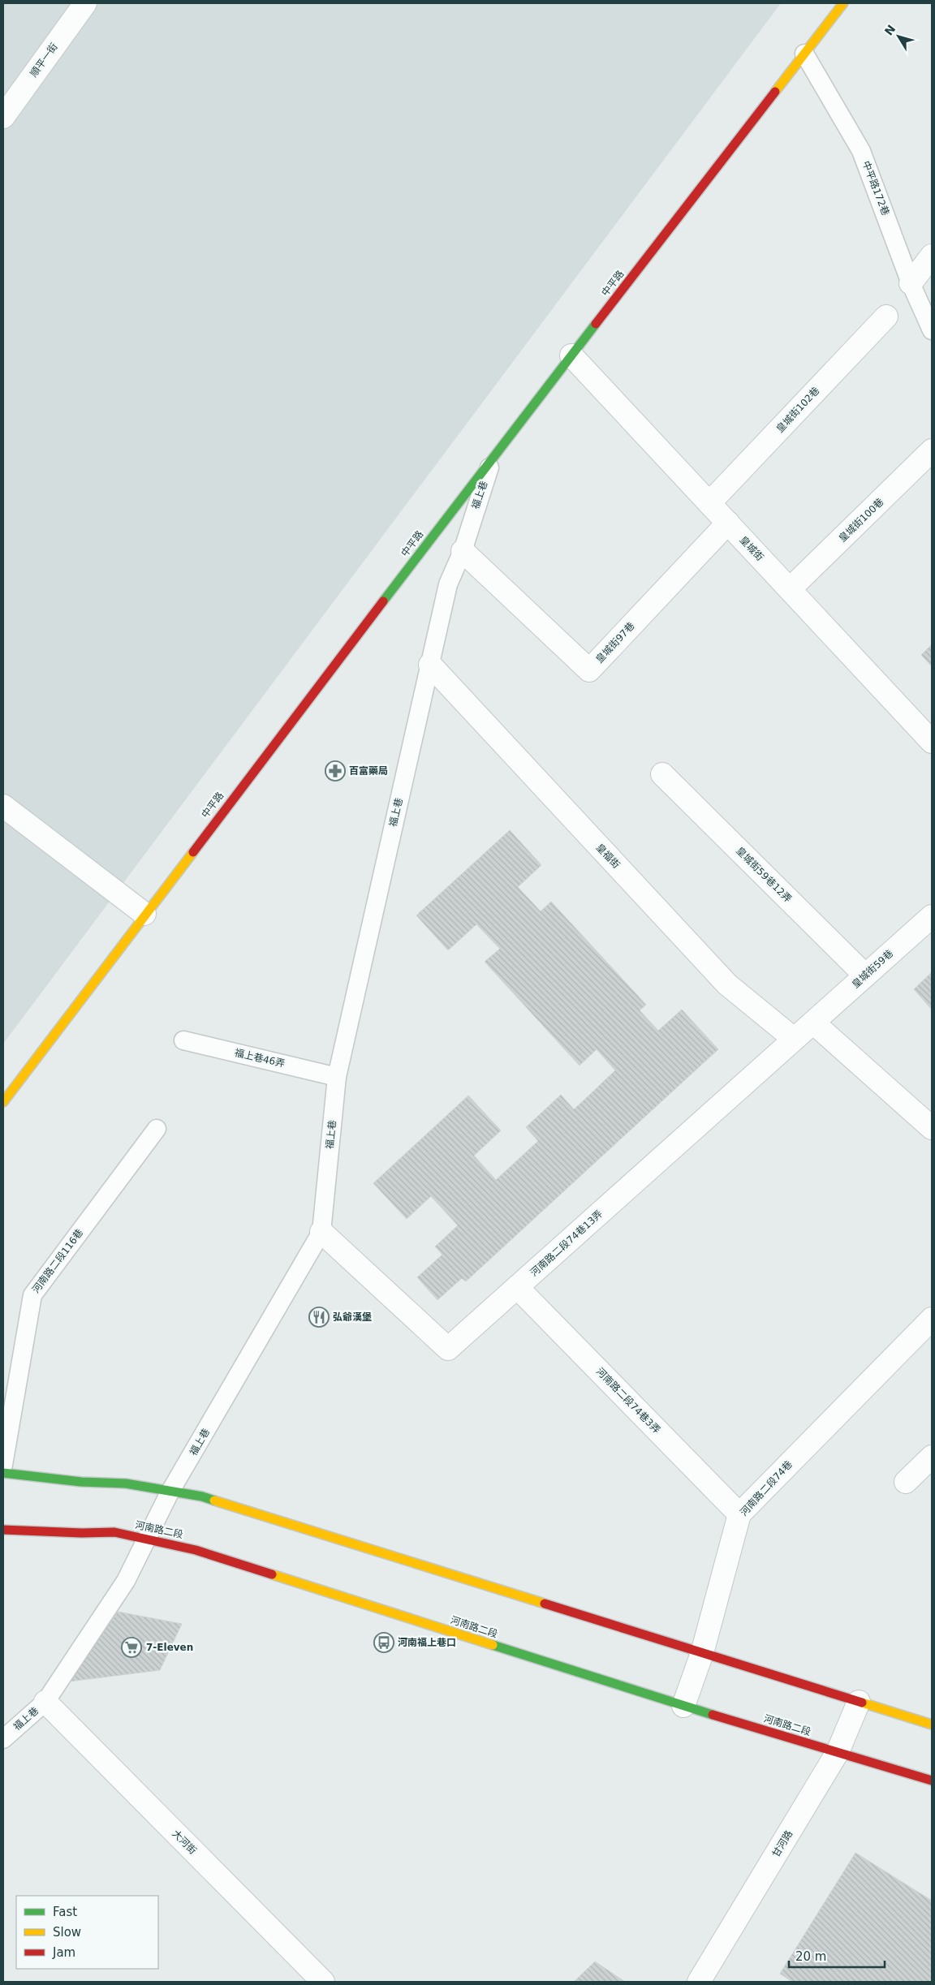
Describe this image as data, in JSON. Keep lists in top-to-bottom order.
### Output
{
  "streets": {
    "street": [
      "順平一街",
      "中平路",
      "皇城街102巷",
      "皇城街100巷",
      "皇城街",
      "皇城街97巷",
      "皇福街",
      "皇城街59巷12弄",
      "皇城街59巷",
      "河南路二段74巷13弄",
      "河南路二段74巷3弄",
      "河南路二段74巷",
      "河南路二段",
      "大河街",
      "甘河路"
    ],
    "lane": [
      "中平路172巷",
      "福上巷",
      "福上巷46弄",
      "河南路二段116巷"
    ]
  },
  "crossings": [
    ["中平路172巷", "中平路"],
    ["中平路", "福上巷"],
    ["中平路", "皇城街"],
    ["皇城街102巷", "皇城街"],
    ["福上巷", "皇城街97巷"],
    ["福上巷", "皇福街"],
    ["福上巷", "福上巷46弄"],
    ["福上巷", "河南路二段74巷13弄"],
    ["福上巷", "河南路二段"],
    ["福上巷", "大河街"],
    ["皇城街100巷", "皇城街"],
    ["皇城街", "皇城街97巷"],
    ["皇福街", "河南路二段74巷13弄"],
    ["皇城街59巷12弄", "皇城街59巷"],
    ["皇城街59巷", "河南路二段74巷13弄"],
    ["河南路二段74巷13弄", "河南路二段74巷3弄"],
    ["河南路二段74巷3弄", "河南路二段74巷"],
    ["河南路二段74巷", "河南路二段"],
    ["河南路二段", "甘河路"]
  ],
  "places": {
    "pharmacy": ["百富藥局"],
    "restaurant": ["弘爺漢堡"],
    "bus stop": ["河南福上巷口"],
    "supermarket": ["7-Eleven"]
  },
  "legend": ["Fast", "Slow", "Jam"],
  "scale_bar": "20 m",
  "north": "top left"
}
